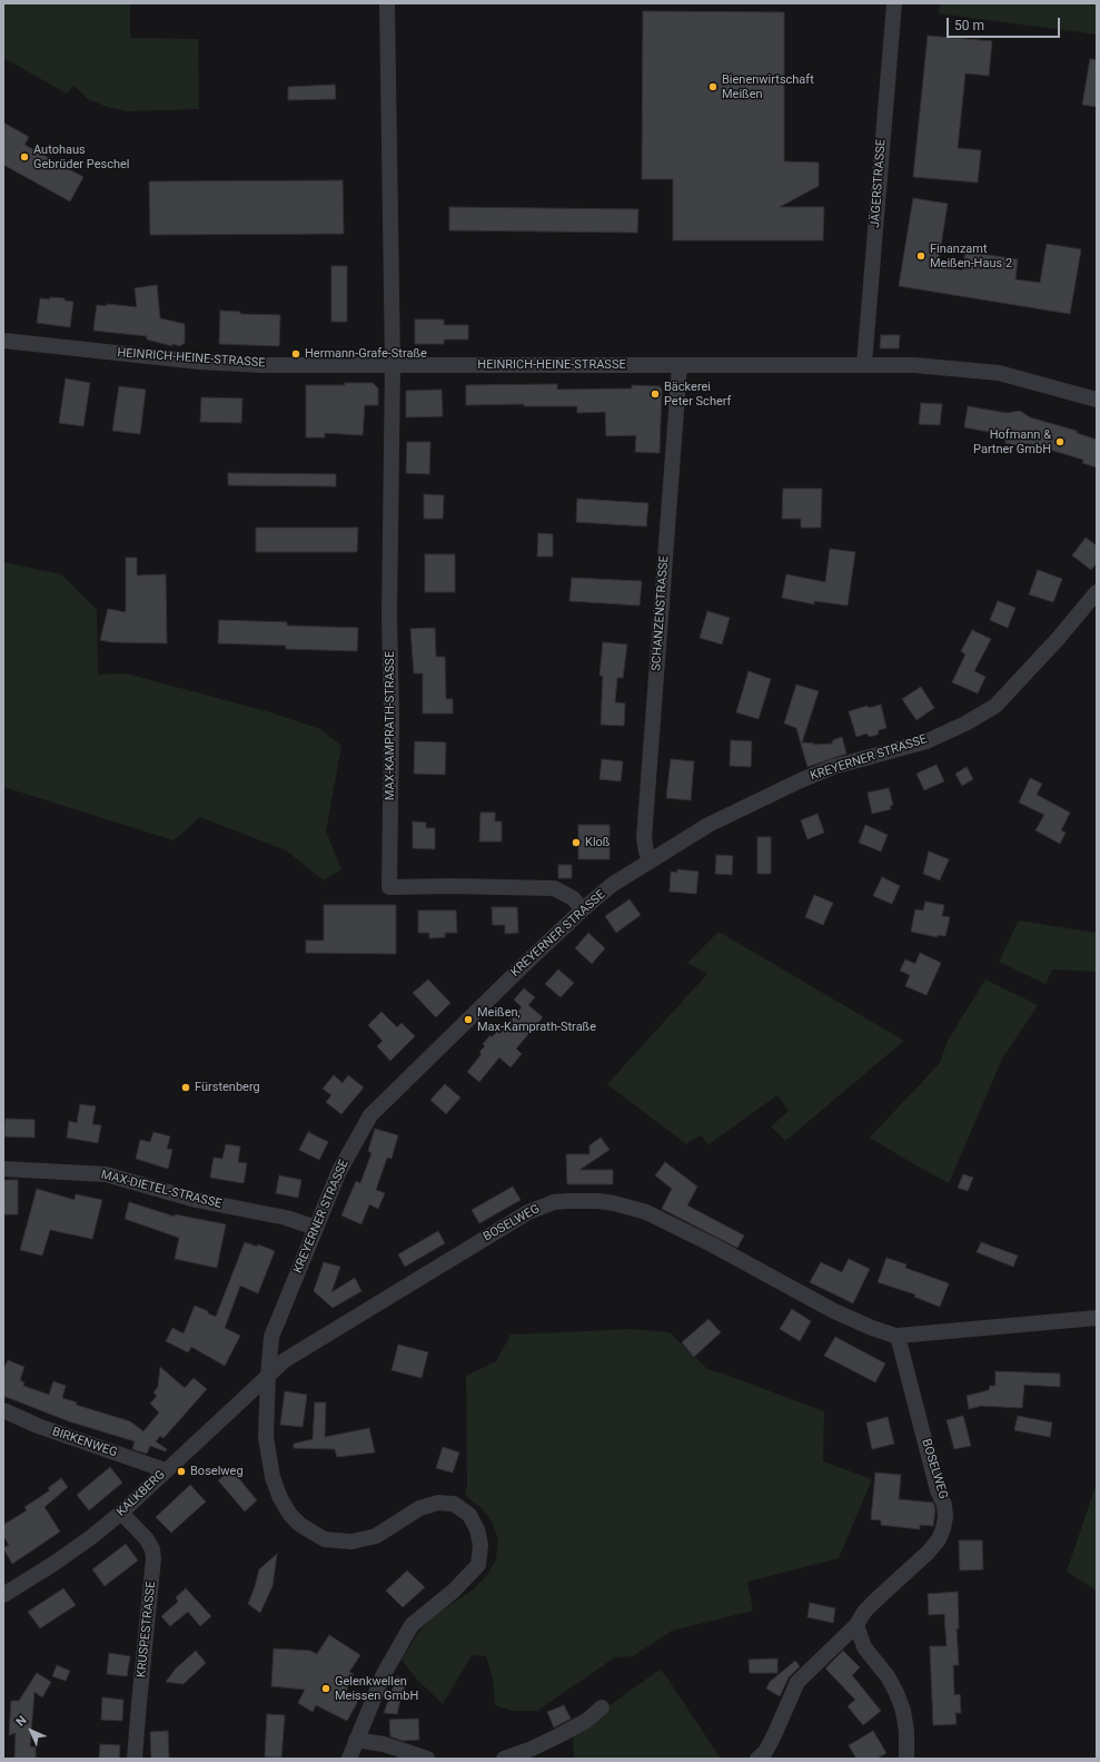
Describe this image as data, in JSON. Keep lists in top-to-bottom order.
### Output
{
  "streets": {
    "street": [
      "JÄGERSTRASSE",
      "HEINRICH-HEINE-STRASSE",
      "SCHANZENSTRASSE",
      "MAX-KAMPRATH-STRASSE",
      "KREYERNER STRASSE",
      "MAX-DIETEL-STRASSE",
      "BOSELWEG",
      "BIRKENWEG",
      "KALKBERG",
      "KRUSPESTRASSE"
    ]
  },
  "crossings": [
    ["JÄGERSTRASSE", "HEINRICH-HEINE-STRASSE"],
    ["HEINRICH-HEINE-STRASSE", "SCHANZENSTRASSE"],
    ["HEINRICH-HEINE-STRASSE", "MAX-KAMPRATH-STRASSE"],
    ["SCHANZENSTRASSE", "KREYERNER STRASSE"],
    ["MAX-KAMPRATH-STRASSE", "KREYERNER STRASSE"],
    ["KREYERNER STRASSE", "MAX-DIETEL-STRASSE"],
    ["KREYERNER STRASSE", "BOSELWEG"],
    ["KREYERNER STRASSE", "KALKBERG"],
    ["BOSELWEG", "KALKBERG"],
    ["BIRKENWEG", "KALKBERG"],
    ["KALKBERG", "KRUSPESTRASSE"]
  ],
  "places": [
    "Bienenwirtschaft Meißen",
    "Autohaus Gebrüder Peschel",
    "Finanzamt Meißen-Haus 2",
    "Hermann-Grafe-Straße",
    "Bäckerei Peter Scherf",
    "Hofmann & Partner GmbH",
    "Kloß",
    "Meißen, Max-Kamprath-Straße",
    "Fürstenberg",
    "Boselweg",
    "Gelenkwellen Meissen GmbH"
  ],
  "scale_bar": "50 m",
  "north": "top left"
}
